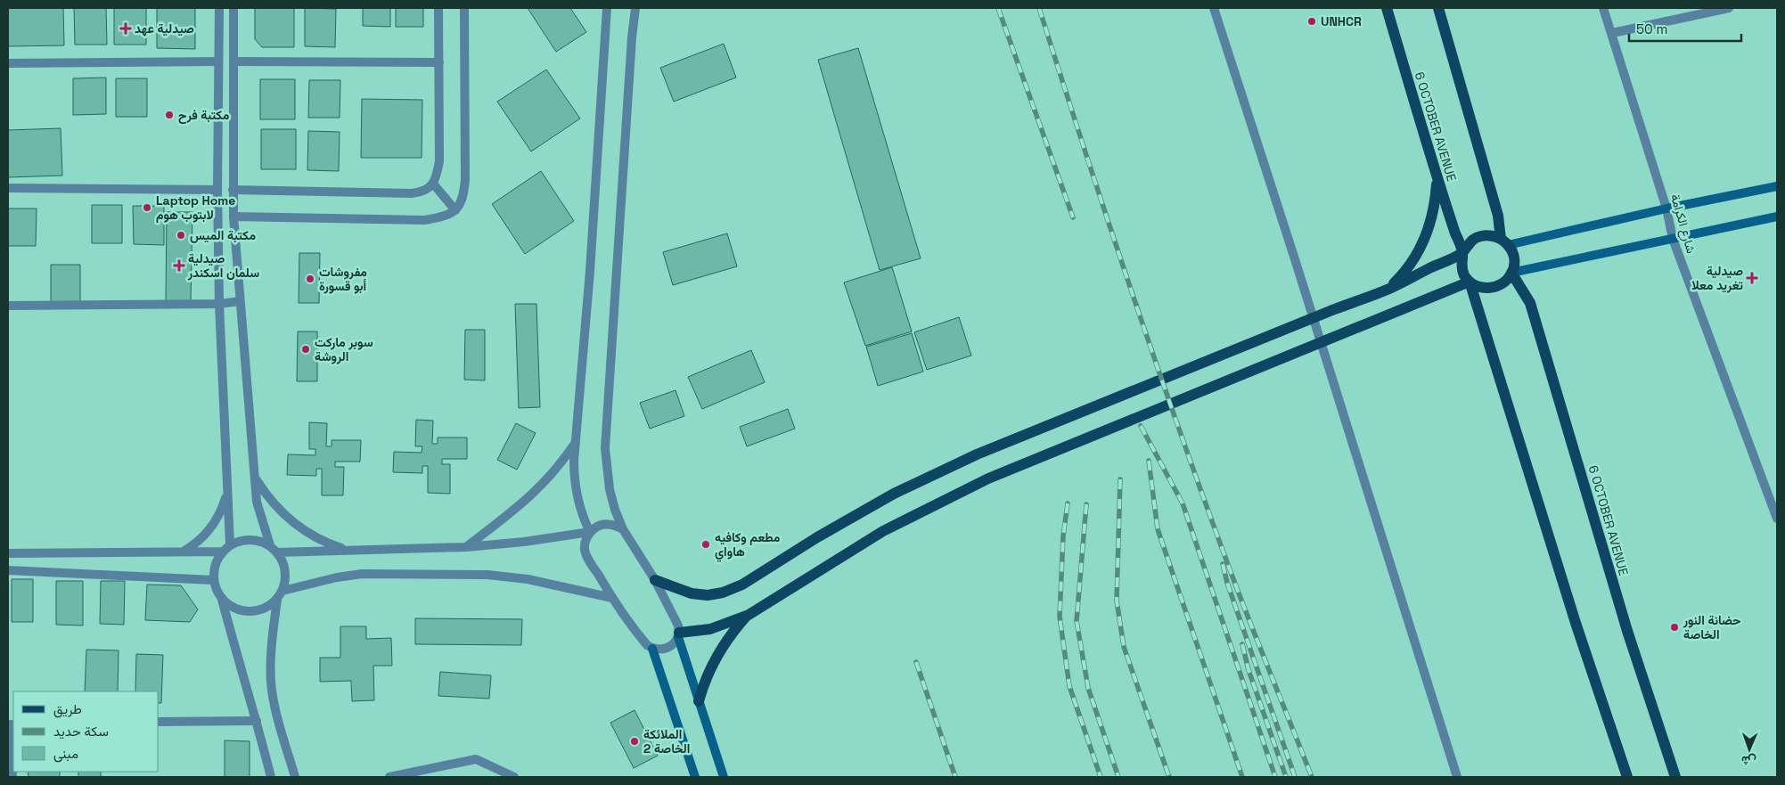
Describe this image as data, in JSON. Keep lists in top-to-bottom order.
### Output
{
  "streets": {
    "main road": ["6 OCTOBER AVENUE"],
    "street": ["شارع الكرامة"]
  },
  "places": {
    "other": [
      "UNHCR",
      "مكتبة فرح",
      "Laptop Home لابتوب هوم",
      "مكتبة الميس",
      "مفروشات أبو قسورة",
      "سوبر ماركت الروشة",
      "مطعم وكافيه هاواي",
      "حضانة النور الخاصة",
      "الملائكة الخاصة 2"
    ],
    "health": ["صيدلية عهد", "صيدلية سلمان اسكندر", "صيدلية تغريد معلا"]
  },
  "legend": ["طريق", "سكة حديد", "مبنى"],
  "scale_bar": "50 m",
  "north": "bottom"
}
